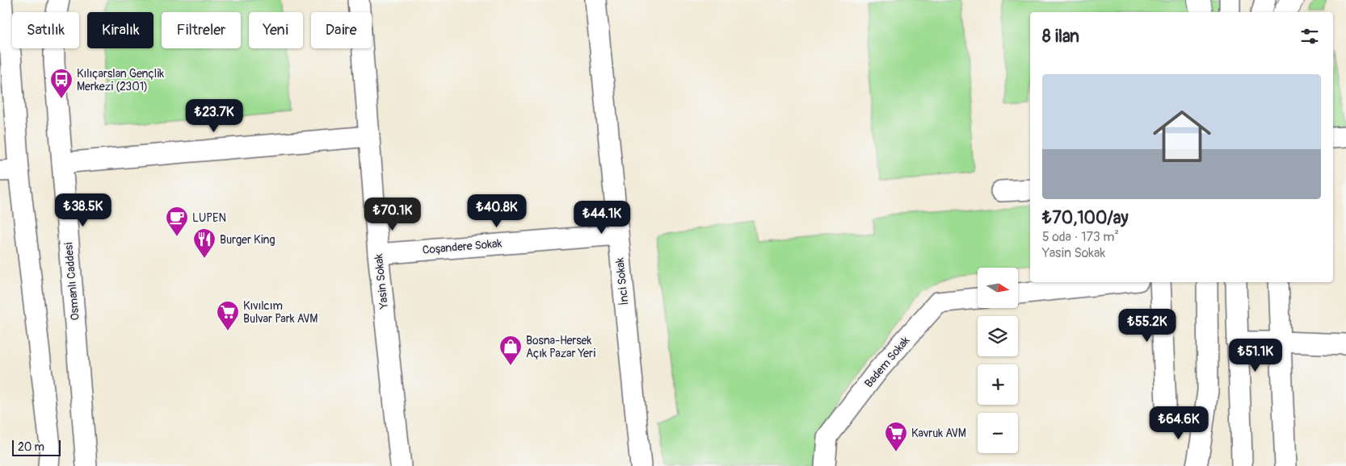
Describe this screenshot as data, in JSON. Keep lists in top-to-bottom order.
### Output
{
  "streets": {
    "street": [
      "Coşandere Sokak",
      "Osmanlı Caddesi",
      "Yasin Sokak",
      "İnci Sokak",
      "Badem Sokak"
    ]
  },
  "crossings": [
    ["Coşandere Sokak", "Yasin Sokak"],
    ["Coşandere Sokak", "İnci Sokak"]
  ],
  "places": {
    "bus stop": ["Kılıçarslan Gençlik Merkezi (2301)"],
    "cafe": ["LUPEN"],
    "restaurant": ["Burger King"],
    "supermarket": ["Kıvılcım Bulvar Park AVM", "Kavruk AVM"],
    "shop": ["Bosna-Hersek Açık Pazar Yeri"]
  },
  "scale_bar": "20 m",
  "north": "right",
  "page": {
    "chip": [
      "Satılık",
      "Kiralık",
      "Filtreler",
      "Yeni",
      "Daire"
    ],
    "heading": "8 ilan",
    "list": [
      {
        "name": "₺70,100/ay",
        "note": "5 oda · 173 m² · Yasin Sokak"
      }
    ],
    "price": [
      "₺23.7K",
      "₺38.5K",
      "₺40.8K",
      "₺70.1K",
      "₺44.1K",
      "₺55.2K",
      "₺51.1K",
      "₺64.6K"
    ],
    "map_buttons": ["+", "−"],
    "scale": "20 m"
  }
}
